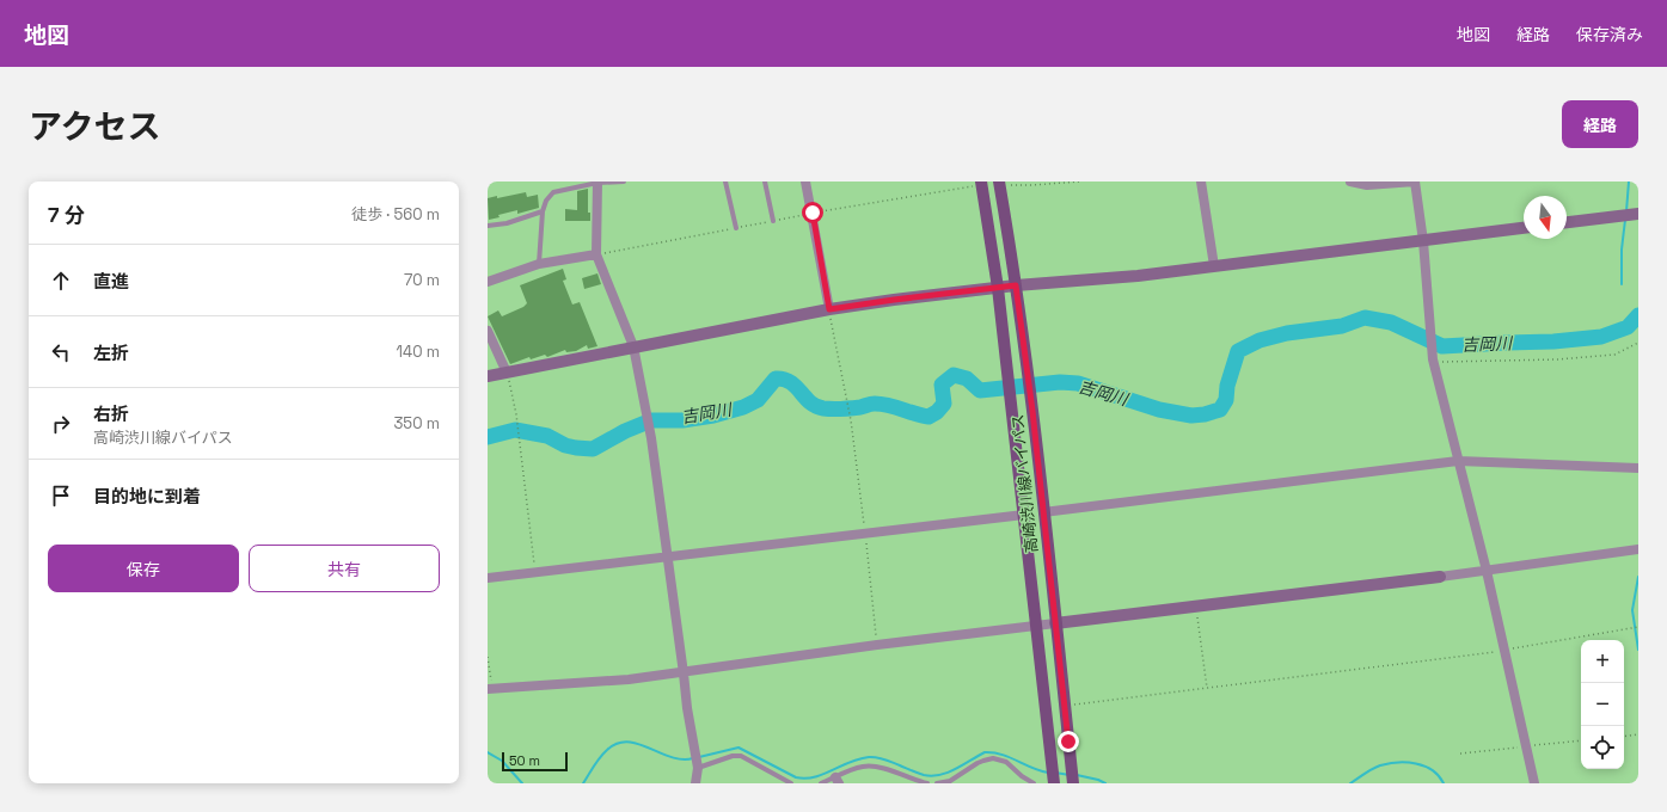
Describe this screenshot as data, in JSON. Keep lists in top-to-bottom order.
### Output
{
  "streets": {
    "main road": ["高崎渋川線バイパス"]
  },
  "water": ["吉岡川"],
  "scale_bar": "50 m",
  "north": "bottom",
  "page": {
    "header": "地図",
    "nav": ["地図", "経路", "保存済み"],
    "title": "アクセス",
    "buttons": [
      "経路",
      ["保存", "共有"]
    ],
    "heading": ["7 分", "徒歩 · 560 m"],
    "list": [
      ["直進", "70 m"],
      ["左折", "140 m"],
      ["右折", "高崎渋川線バイパス", "350 m"],
      "目的地に到着"
    ],
    "map_buttons": ["+", "−"],
    "scale": "50 m"
  }
}
